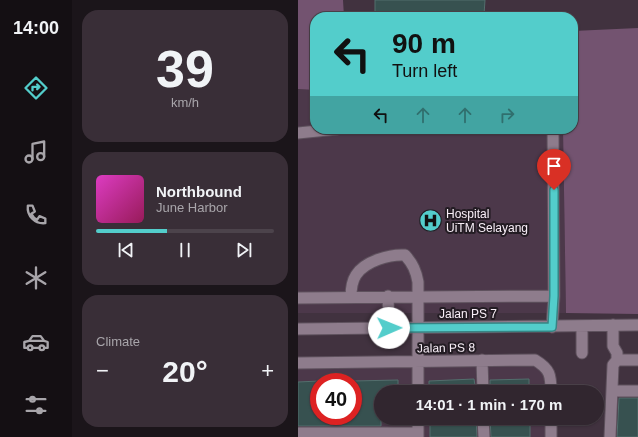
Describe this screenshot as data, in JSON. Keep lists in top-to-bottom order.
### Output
{
  "streets": {
    "street": ["Jalan PS 7", "Jalan PS 8"]
  },
  "places": {
    "hospital": ["Hospital UiTM Selayang"]
  },
  "page": {
    "tabs": "14:00",
    "tile": [
      ["39", "km/h"],
      "Climate"
    ],
    "turn": ["90 m", "Turn left"],
    "song": ["Northbound", "June Harbor"],
    "heat": ["−", "20°", "+"],
    "limit": "40",
    "trip": "14:01 · 1 min · 170 m"
  }
}
